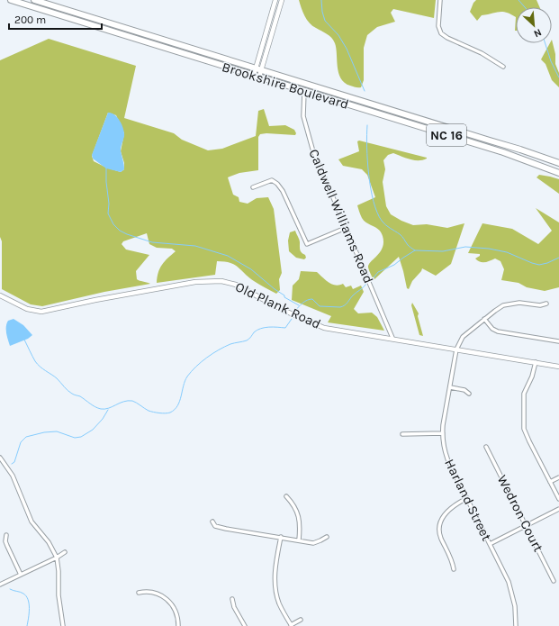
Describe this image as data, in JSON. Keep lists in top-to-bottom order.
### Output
{
  "streets": {
    "highway": ["Brookshire Boulevard", "NC 16"],
    "street": [
      "Caldwell Williams Road",
      "Old Plank Road",
      "Harland Street",
      "Wedron Court"
    ]
  },
  "crossings": [
    ["Brookshire Boulevard", "Caldwell Williams Road"],
    ["Caldwell Williams Road", "Old Plank Road"],
    ["Old Plank Road", "Harland Street"]
  ],
  "scale_bar": "200 m",
  "north": "bottom right"
}
